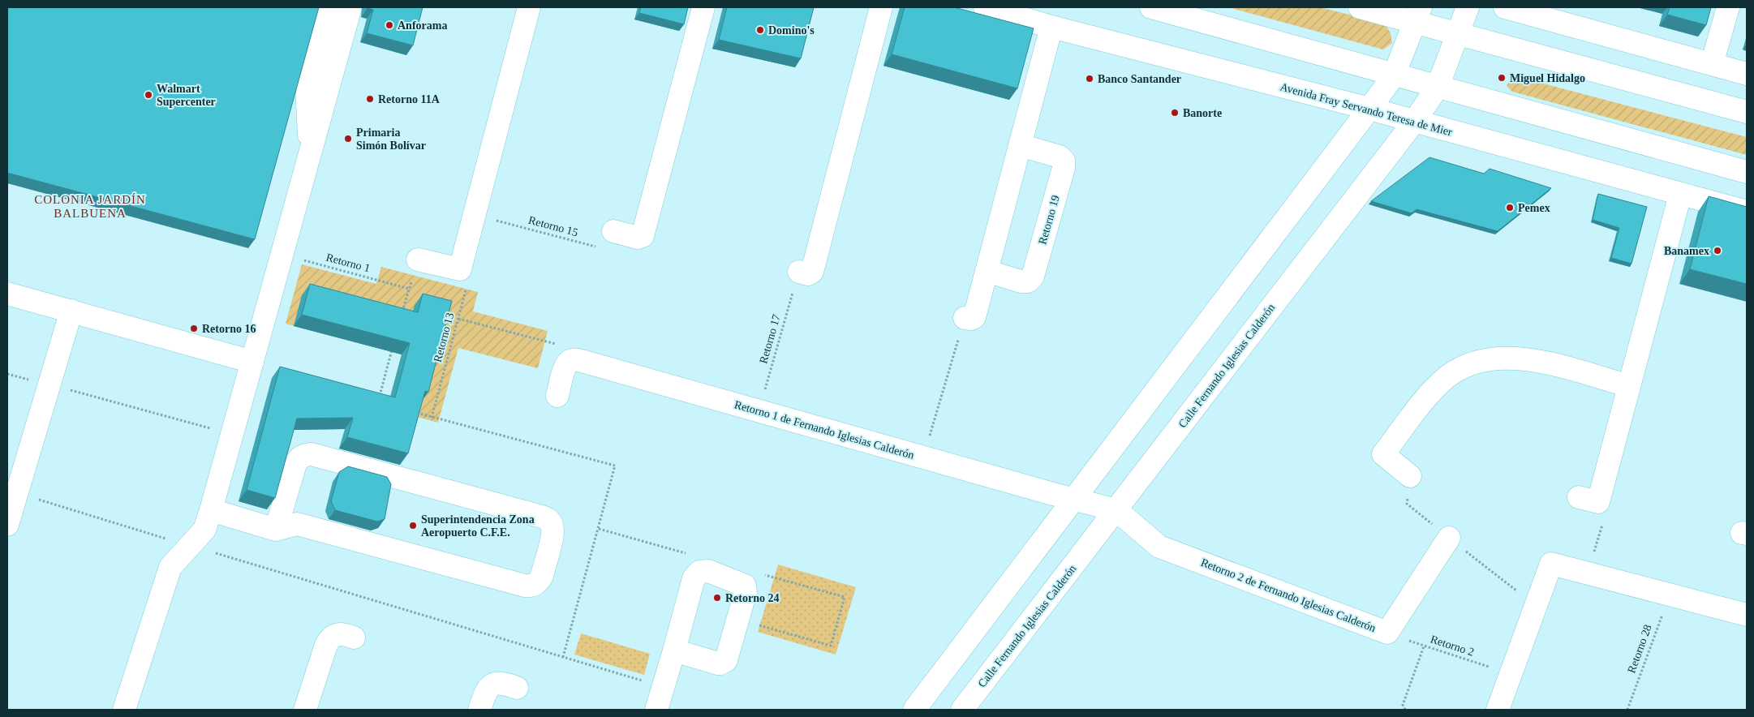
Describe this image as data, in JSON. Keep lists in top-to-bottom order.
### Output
{
  "streets": {
    "street": [
      "Avenida Fray Servando Teresa de Mier",
      "Retorno 19",
      "Calle Fernando Iglesias Calderón",
      "Retorno 1 de Fernando Iglesias Calderón",
      "Retorno 2 de Fernando Iglesias Calderón"
    ],
    "path": [
      "Retorno 15",
      "Retorno 1",
      "Retorno 13",
      "Retorno 17",
      "Retorno 2",
      "Retorno 28"
    ]
  },
  "crossings": [
    ["Avenida Fray Servando Teresa de Mier", "Calle Fernando Iglesias Calderón"],
    ["Retorno 17", "Retorno 1 de Fernando Iglesias Calderón"],
    ["Calle Fernando Iglesias Calderón", "Retorno 1 de Fernando Iglesias Calderón"],
    ["Calle Fernando Iglesias Calderón", "Retorno 2 de Fernando Iglesias Calderón"],
    ["Retorno 1 de Fernando Iglesias Calderón", "Retorno 2 de Fernando Iglesias Calderón"],
    ["Retorno 2 de Fernando Iglesias Calderón", "Retorno 2"]
  ],
  "districts": ["COLONIA JARDÍN BALBUENA"],
  "places": [
    "Anforama",
    "Domino's",
    "Miguel Hidalgo",
    "Banco Santander",
    "Walmart Supercenter",
    "Retorno 11A",
    "Banorte",
    "Primaria Simón Bolívar",
    "Pemex",
    "Banamex",
    "Retorno 16",
    "Superintendencia Zona Aeropuerto C.F.E.",
    "Retorno 24"
  ]
}
